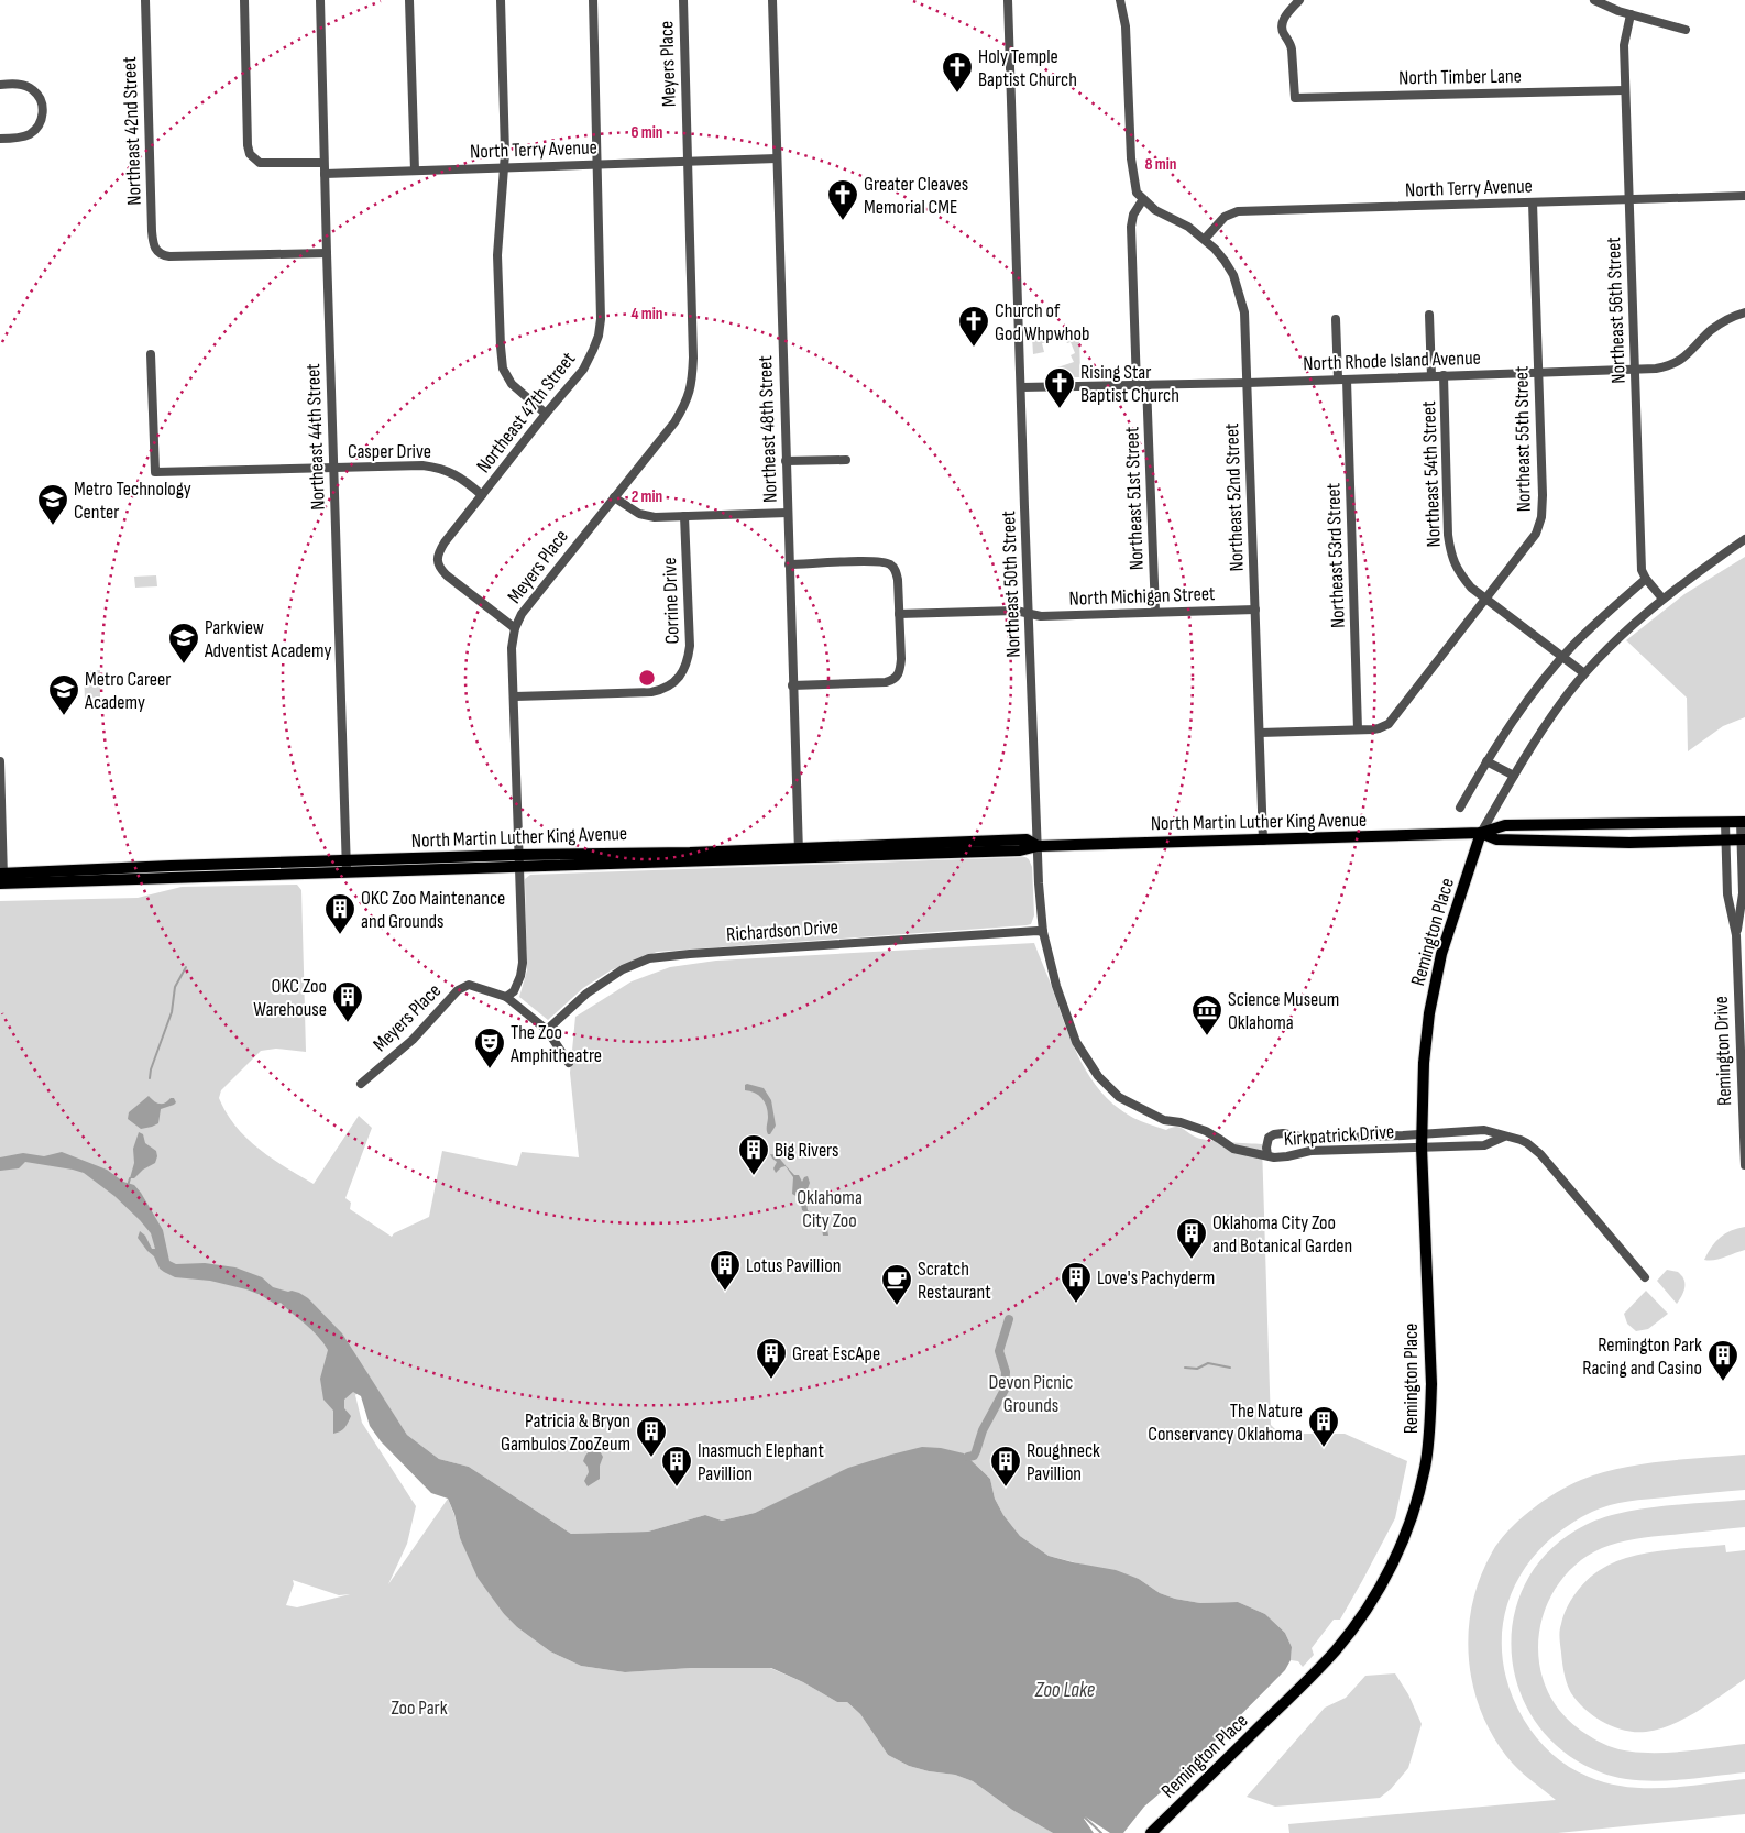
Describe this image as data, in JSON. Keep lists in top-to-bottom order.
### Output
{
  "streets": {
    "main road": ["North Martin Luther King Avenue", "Remington Place"],
    "street": [
      "Meyers Place",
      "North Timber Lane",
      "Northeast 42nd Street",
      "North Terry Avenue",
      "Northeast 56th Street",
      "North Rhode Island Avenue",
      "Northeast 47th Street",
      "Northeast 48th Street",
      "Northeast 44th Street",
      "Northeast 55th Street",
      "Casper Drive",
      "Northeast 54th Street",
      "Northeast 52nd Street",
      "Northeast 51st Street",
      "Northeast 53rd Street",
      "Northeast 50th Street",
      "North Michigan Street",
      "Corrine Drive",
      "Richardson Drive",
      "Remington Drive",
      "Kirkpatrick Drive"
    ]
  },
  "crossings": [
    ["Meyers Place", "North Terry Avenue"],
    ["Meyers Place", "Northeast 47th Street"],
    ["Meyers Place", "Corrine Drive"],
    ["Meyers Place", "North Martin Luther King Avenue"],
    ["North Timber Lane", "Northeast 56th Street"],
    ["Northeast 42nd Street", "Northeast 44th Street"],
    ["North Terry Avenue", "Northeast 56th Street"],
    ["North Terry Avenue", "Northeast 47th Street"],
    ["North Terry Avenue", "Northeast 48th Street"],
    ["North Terry Avenue", "Northeast 44th Street"],
    ["North Terry Avenue", "Northeast 55th Street"],
    ["North Terry Avenue", "Northeast 52nd Street"],
    ["Northeast 56th Street", "North Rhode Island Avenue"],
    ["North Rhode Island Avenue", "Northeast 55th Street"],
    ["North Rhode Island Avenue", "Northeast 54th Street"],
    ["North Rhode Island Avenue", "Northeast 52nd Street"],
    ["North Rhode Island Avenue", "Northeast 51st Street"],
    ["North Rhode Island Avenue", "Northeast 53rd Street"],
    ["North Rhode Island Avenue", "Northeast 50th Street"],
    ["Northeast 47th Street", "Casper Drive"],
    ["Northeast 48th Street", "North Martin Luther King Avenue"],
    ["Northeast 44th Street", "Casper Drive"],
    ["Northeast 44th Street", "North Martin Luther King Avenue"],
    ["Northeast 55th Street", "Northeast 54th Street"],
    ["Northeast 55th Street", "Northeast 52nd Street"],
    ["Northeast 55th Street", "Northeast 53rd Street"],
    ["Northeast 52nd Street", "North Michigan Street"],
    ["Northeast 52nd Street", "North Martin Luther King Avenue"],
    ["Northeast 51st Street", "North Michigan Street"],
    ["Northeast 50th Street", "North Michigan Street"],
    ["Northeast 50th Street", "North Martin Luther King Avenue"],
    ["Northeast 50th Street", "Richardson Drive"],
    ["Northeast 50th Street", "Kirkpatrick Drive"],
    ["North Martin Luther King Avenue", "Remington Place"],
    ["North Martin Luther King Avenue", "Remington Drive"],
    ["Remington Place", "Kirkpatrick Drive"]
  ],
  "water": ["Zoo Lake"],
  "parks": ["Oklahoma City Zoo", "Devon Picnic Grounds", "Zoo Park"],
  "places": {
    "church": [
      "Holy Temple Baptist Church",
      "Greater Cleaves Memorial CME",
      "Church of God Whpwhob",
      "Rising Star Baptist Church"
    ],
    "school or university": ["Metro Technology Center", "Parkview Adventist Academy", "Metro Career Academy"],
    "building": [
      "OKC Zoo Maintenance and Grounds",
      "OKC Zoo Warehouse",
      "Big Rivers",
      "Oklahoma City Zoo and Botanical Garden",
      "Lotus Pavillion",
      "Love's Pachyderm",
      "Great EscApe",
      "Remington Park Racing and Casino",
      "The Nature Conservancy Oklahoma",
      "Patricia & Bryon Gambulos ZooZeum",
      "Inasmuch Elephant Pavillion",
      "Roughneck Pavillion"
    ],
    "museum": ["Science Museum Oklahoma"],
    "theatre": ["The Zoo Amphitheatre"],
    "cafe": ["Scratch Restaurant"]
  },
  "rings": [
    "6 min",
    "8 min",
    "4 min",
    "2 min"
  ]
}
